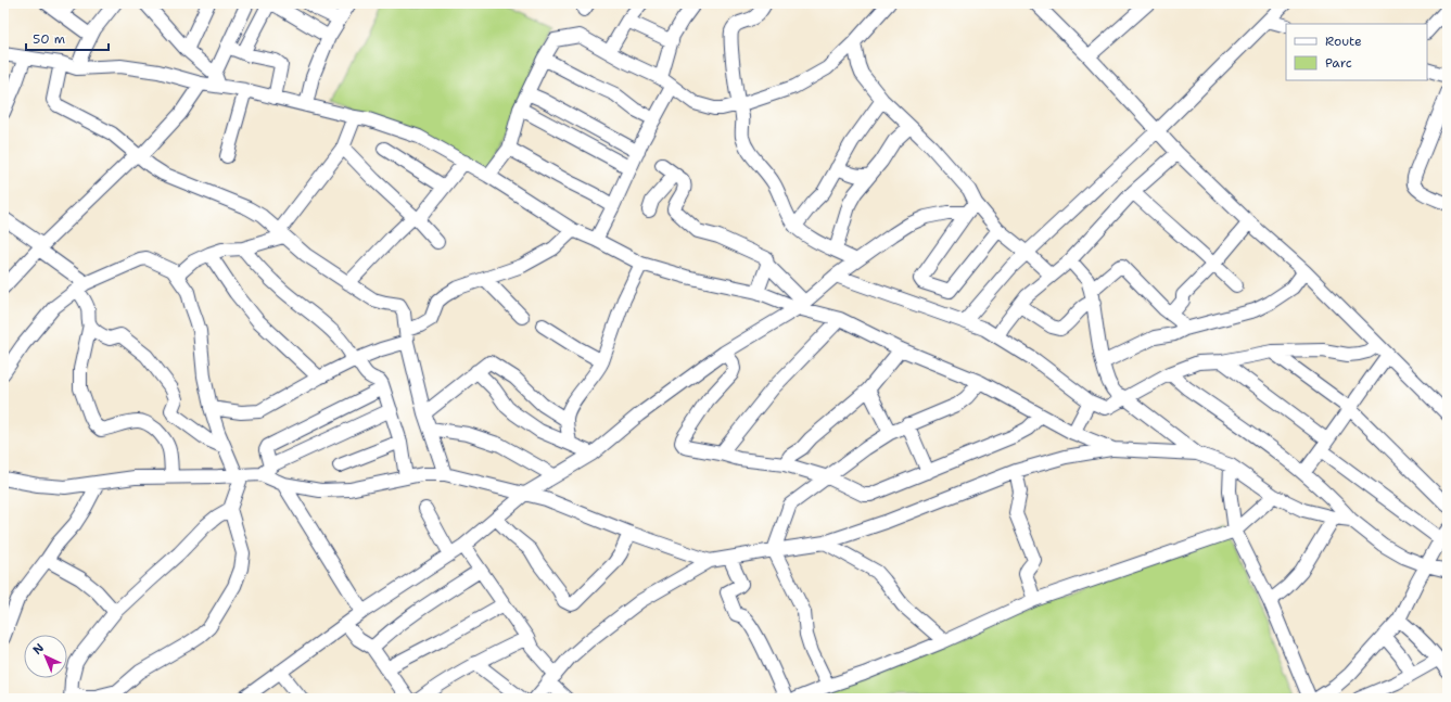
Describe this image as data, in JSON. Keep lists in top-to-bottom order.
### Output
{
  "legend": ["Route", "Parc"],
  "scale_bar": "50 m",
  "north": "top left"
}
